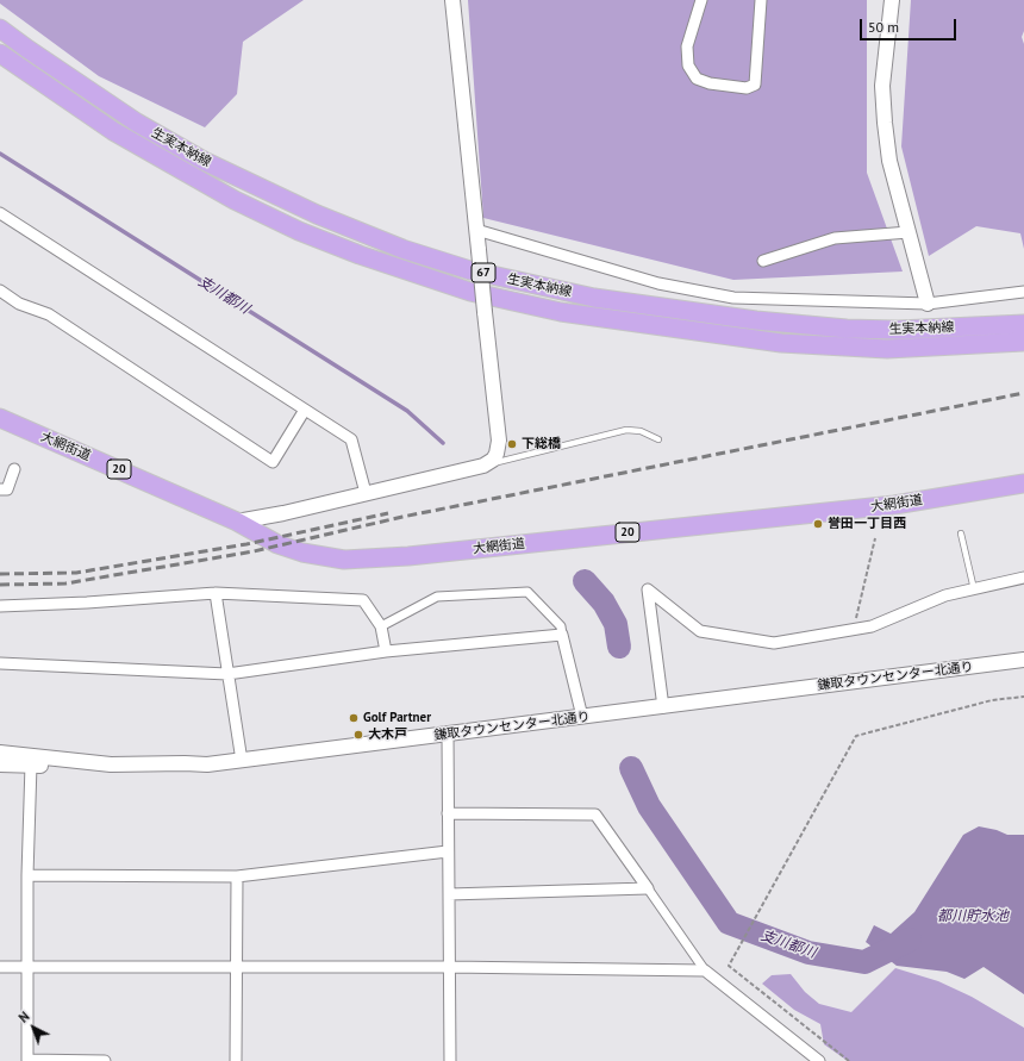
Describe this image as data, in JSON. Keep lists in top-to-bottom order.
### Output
{
  "streets": {
    "main road": [
      "生実本納線",
      "67",
      "大網街道",
      "20"
    ],
    "street": ["鎌取タウンセンター北通り"]
  },
  "water": ["支川都川", "都川貯水池"],
  "places": [
    "下総橋",
    "誉田一丁目西",
    "Golf Partner",
    "大木戸"
  ],
  "scale_bar": "50 m",
  "north": "top left"
}
